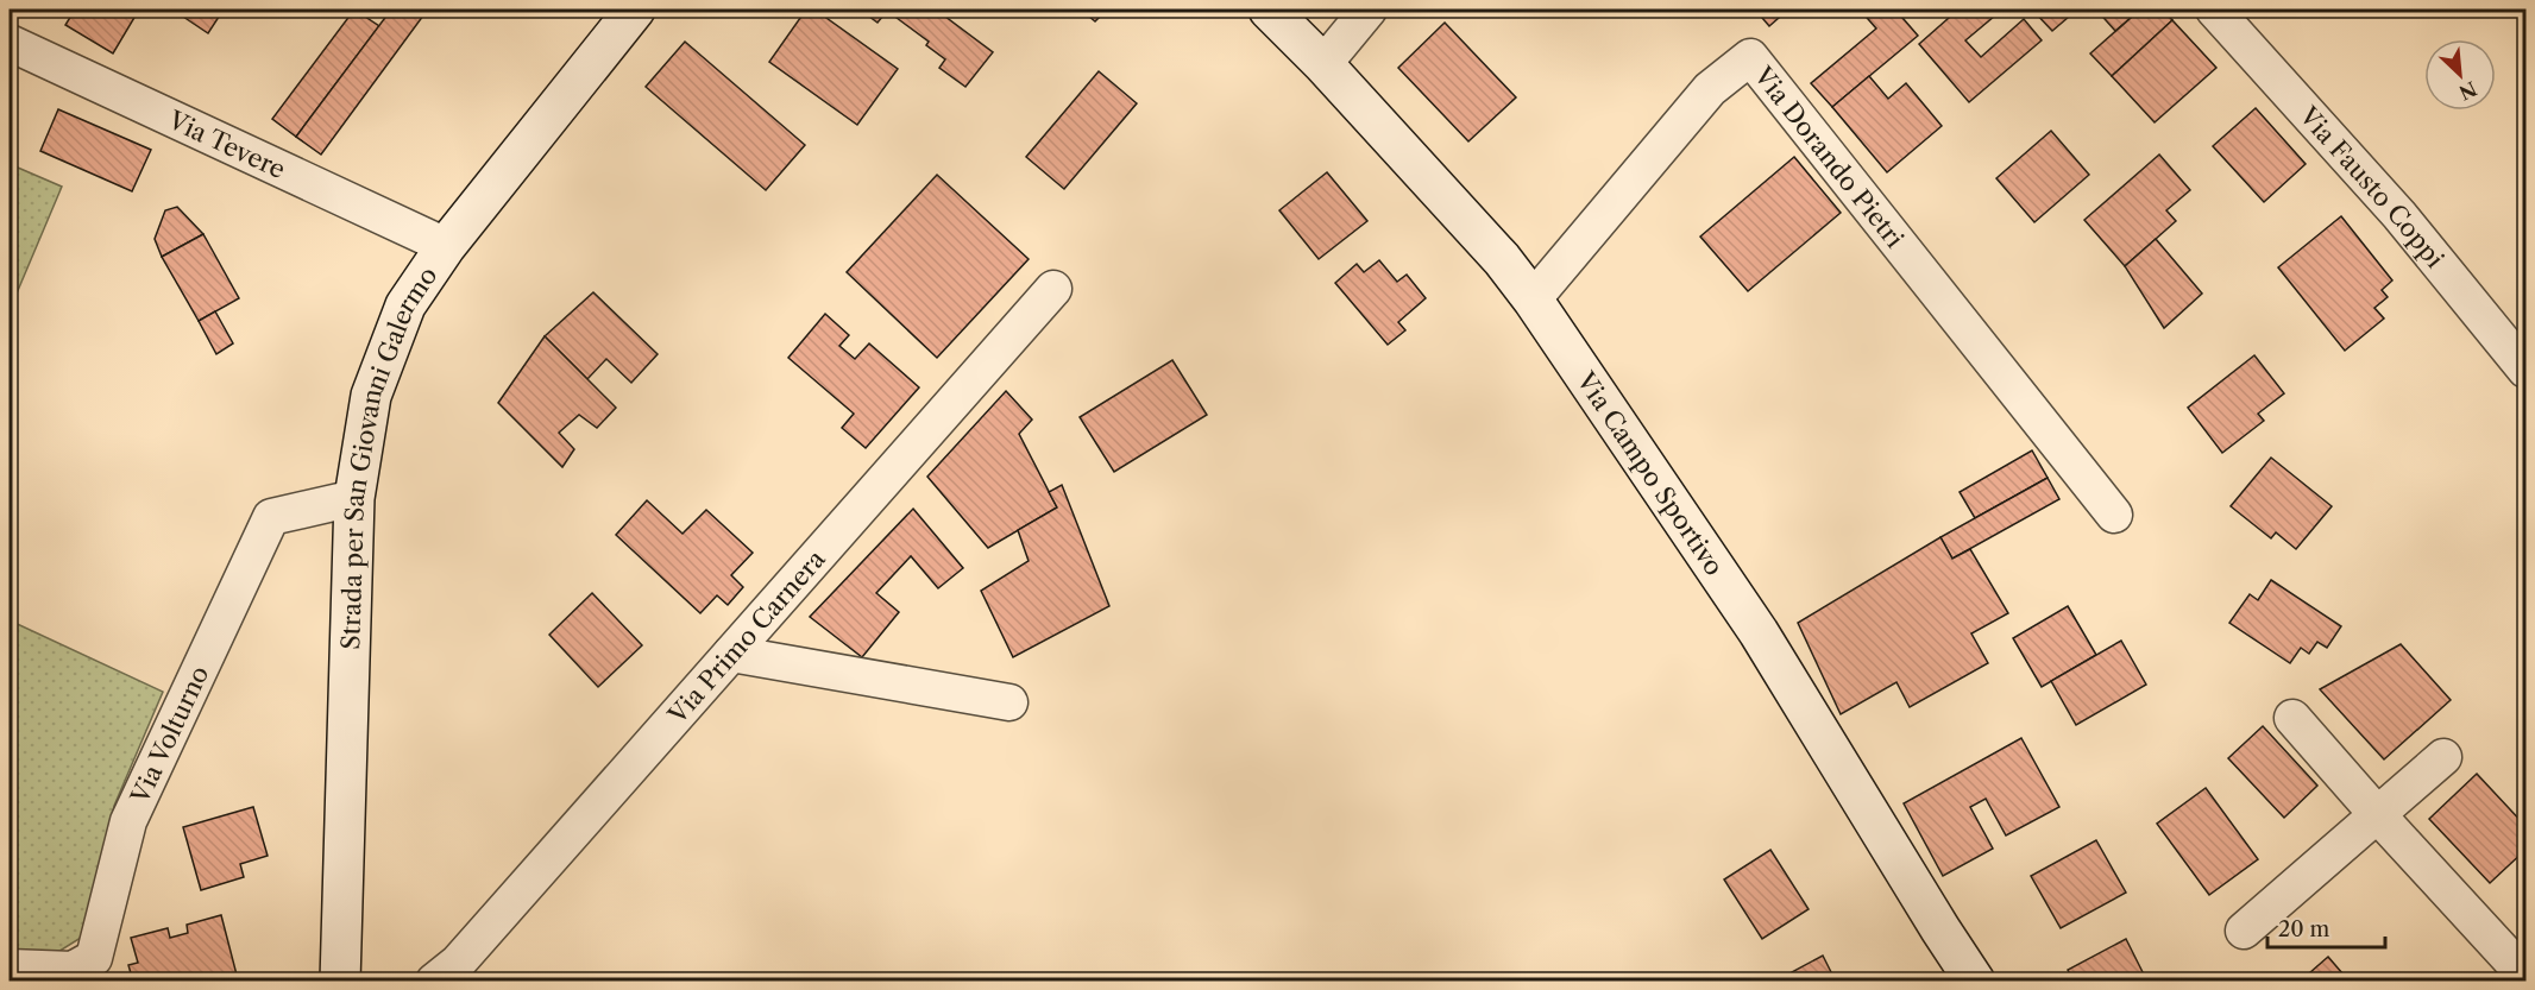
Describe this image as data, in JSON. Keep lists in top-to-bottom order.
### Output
{
  "streets": {
    "street": [
      "Via Tevere",
      "Via Dorando Pietri",
      "Via Fausto Coppi",
      "Strada per San Giovanni Galermo",
      "Via Campo Sportivo",
      "Via Primo Carnera",
      "Via Volturno"
    ]
  },
  "crossings": [
    ["Via Tevere", "Strada per San Giovanni Galermo"],
    ["Via Dorando Pietri", "Via Campo Sportivo"],
    ["Strada per San Giovanni Galermo", "Via Volturno"]
  ],
  "scale_bar": "20 m",
  "north": "bottom right"
}
